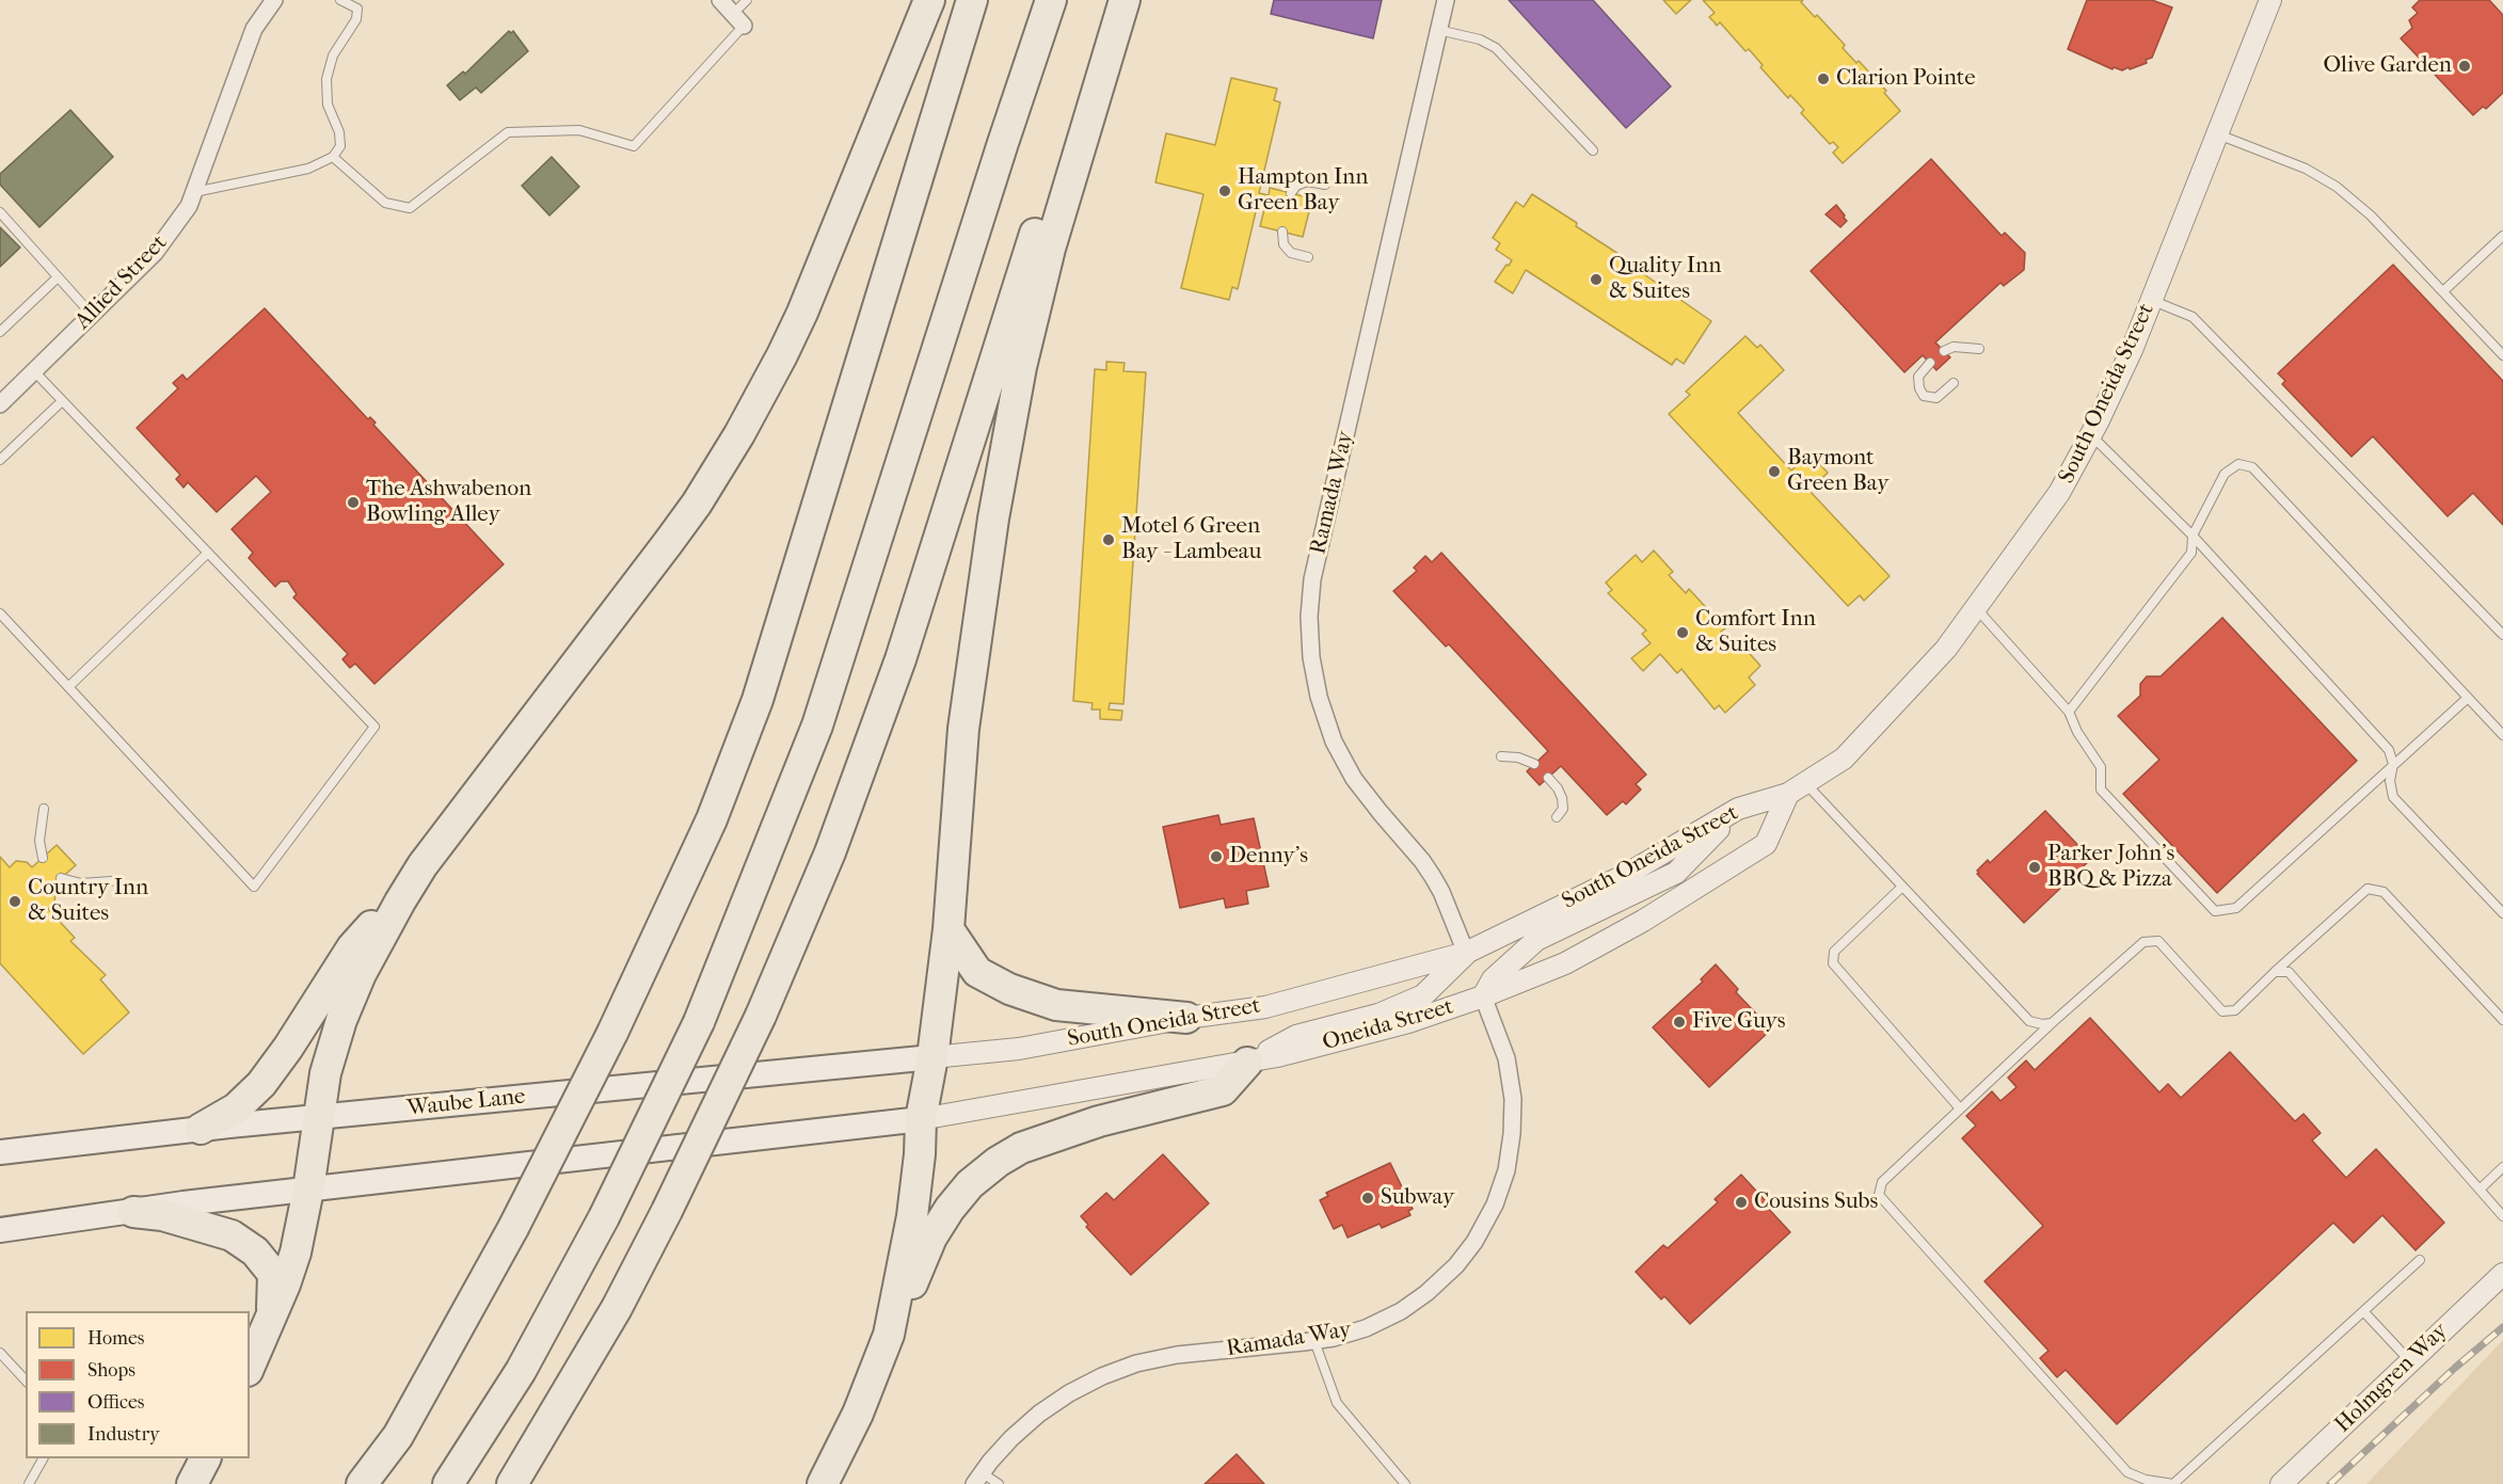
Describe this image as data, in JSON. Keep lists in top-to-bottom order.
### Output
{
  "streets": {
    "main road": ["Waube Lane"],
    "street": [
      "Allied Street",
      "South Oneida Street",
      "Ramada Way",
      "Oneida Street",
      "Holmgren Way"
    ]
  },
  "crossings": [
    ["South Oneida Street", "Ramada Way"],
    ["South Oneida Street", "Oneida Street"],
    ["South Oneida Street", "Waube Lane"],
    ["Ramada Way", "Oneida Street"]
  ],
  "places": [
    "Olive Garden",
    "Clarion Pointe",
    "Hampton Inn Green Bay",
    "Quality Inn & Suites",
    "Baymont Green Bay",
    "The Ashwabenon Bowling Alley",
    "Motel 6 Green Bay - Lambeau",
    "Comfort Inn & Suites",
    "Denny's",
    "Parker John's BBQ & Pizza",
    "Country Inn & Suites",
    "Five Guys",
    "Subway",
    "Cousins Subs"
  ],
  "legend": [
    "Homes",
    "Shops",
    "Offices",
    "Industry"
  ]
}
